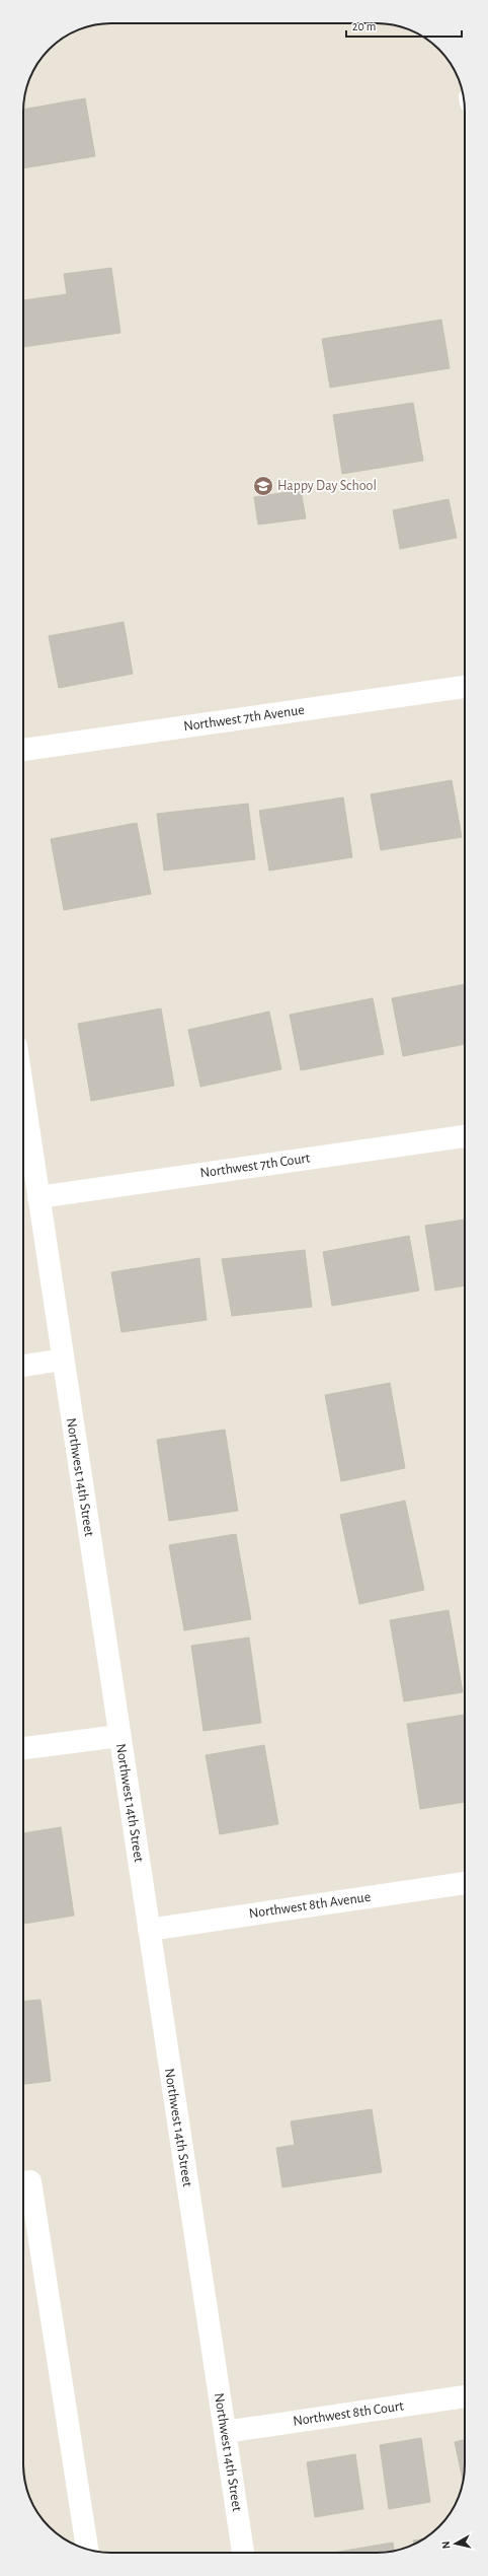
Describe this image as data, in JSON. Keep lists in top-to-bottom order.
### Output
{
  "streets": {
    "street": [
      "Northwest 7th Avenue",
      "Northwest 7th Court",
      "Northwest 14th Street",
      "Northwest 8th Avenue",
      "Northwest 8th Court"
    ]
  },
  "crossings": [
    ["Northwest 7th Court", "Northwest 14th Street"],
    ["Northwest 14th Street", "Northwest 8th Avenue"],
    ["Northwest 14th Street", "Northwest 8th Court"]
  ],
  "places": {
    "school or university": ["Happy Day School"]
  },
  "scale_bar": "20 m",
  "north": "left"
}
